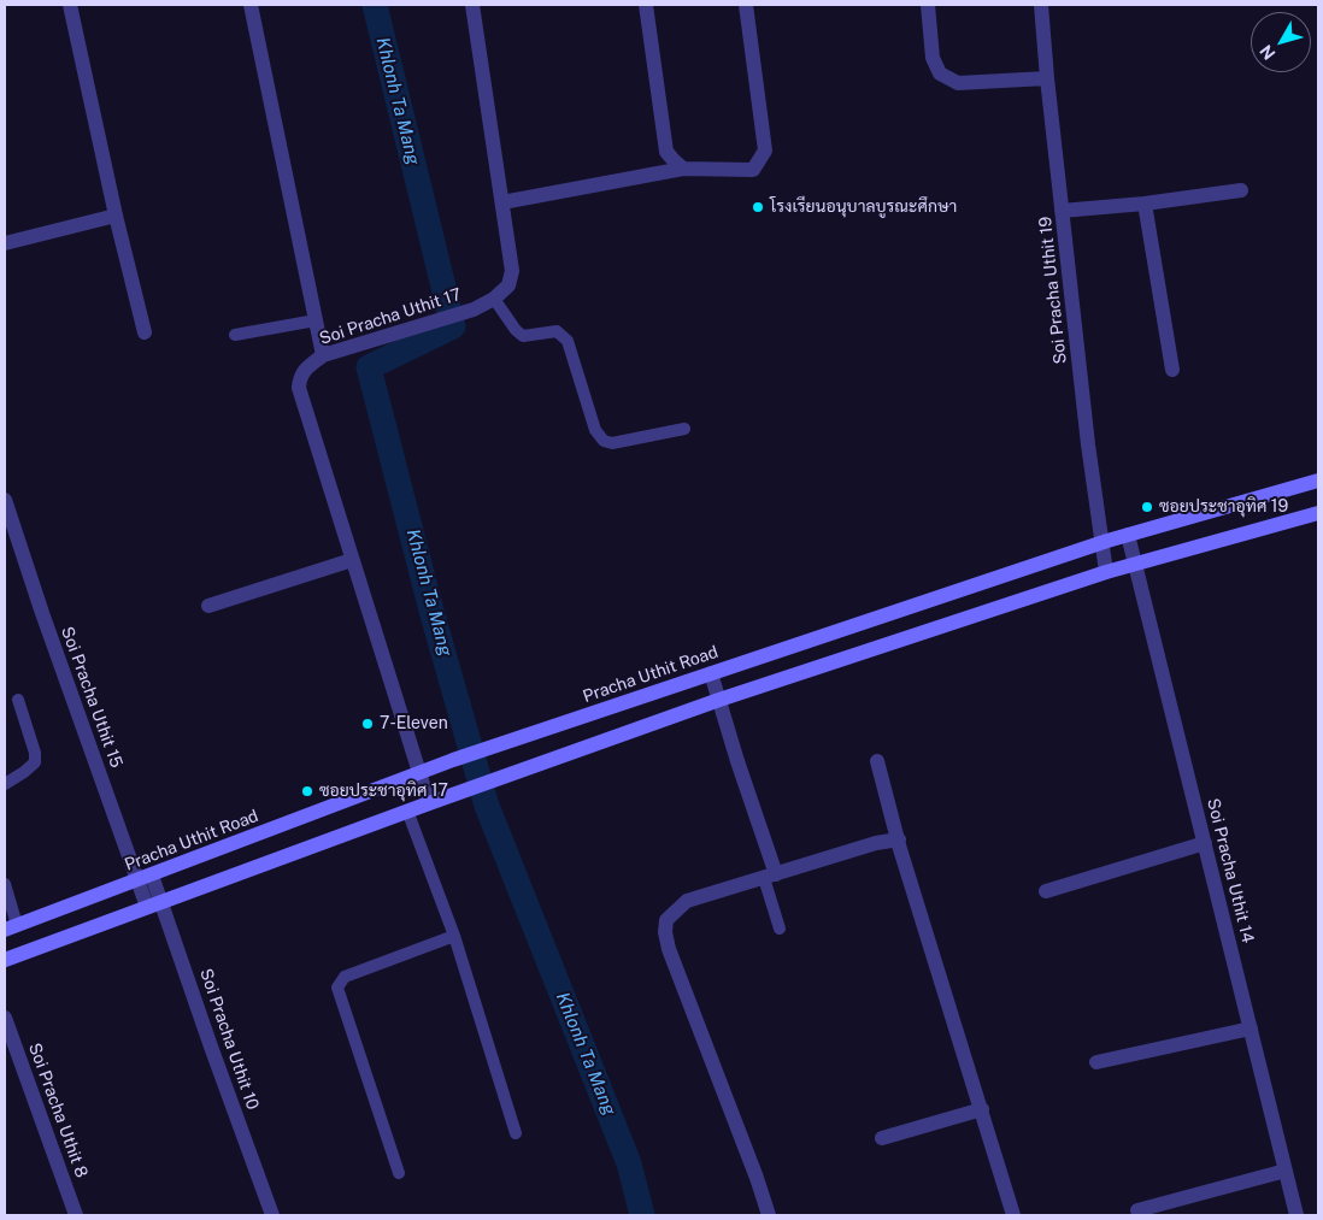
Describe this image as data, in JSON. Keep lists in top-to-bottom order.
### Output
{
  "streets": {
    "main road": ["Pracha Uthit Road"],
    "street": [
      "Soi Pracha Uthit 19",
      "Soi Pracha Uthit 17",
      "Soi Pracha Uthit 15",
      "Soi Pracha Uthit 14",
      "Soi Pracha Uthit 10",
      "Soi Pracha Uthit 8"
    ]
  },
  "crossings": [
    ["Soi Pracha Uthit 19", "Pracha Uthit Road"],
    ["Soi Pracha Uthit 17", "Pracha Uthit Road"],
    ["Pracha Uthit Road", "Soi Pracha Uthit 15"],
    ["Pracha Uthit Road", "Soi Pracha Uthit 14"],
    ["Pracha Uthit Road", "Soi Pracha Uthit 10"],
    ["Soi Pracha Uthit 15", "Soi Pracha Uthit 10"]
  ],
  "water": ["Khlonh Ta Mang"],
  "places": [
    "โรงเรียนอนุบาลบูรณะศึกษา",
    "ซอยประชาอุทิศ 19",
    "7-Eleven",
    "ซอยประชาอุทิศ 17"
  ],
  "north": "bottom left"
}
